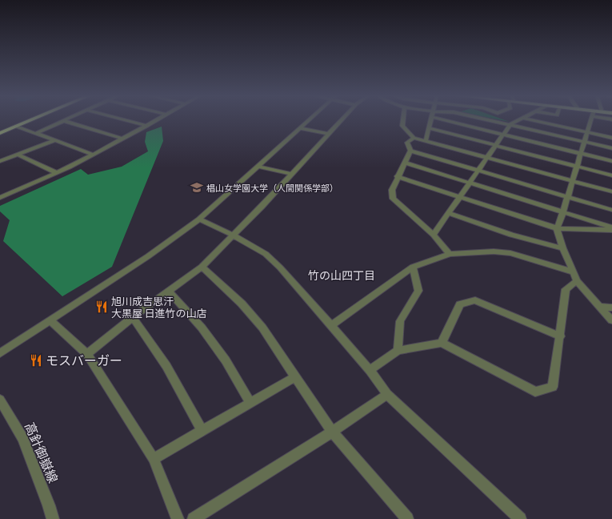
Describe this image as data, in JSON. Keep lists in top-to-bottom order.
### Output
{
  "streets": {
    "street": ["高針御嶽線"]
  },
  "districts": ["竹の山四丁目"],
  "places": {
    "school or university": ["椙山女学園大学（人間関係学部）"],
    "restaurant": ["旭川成吉思汗 大黒屋 日進竹の山店", "モスバーガー"]
  }
}
